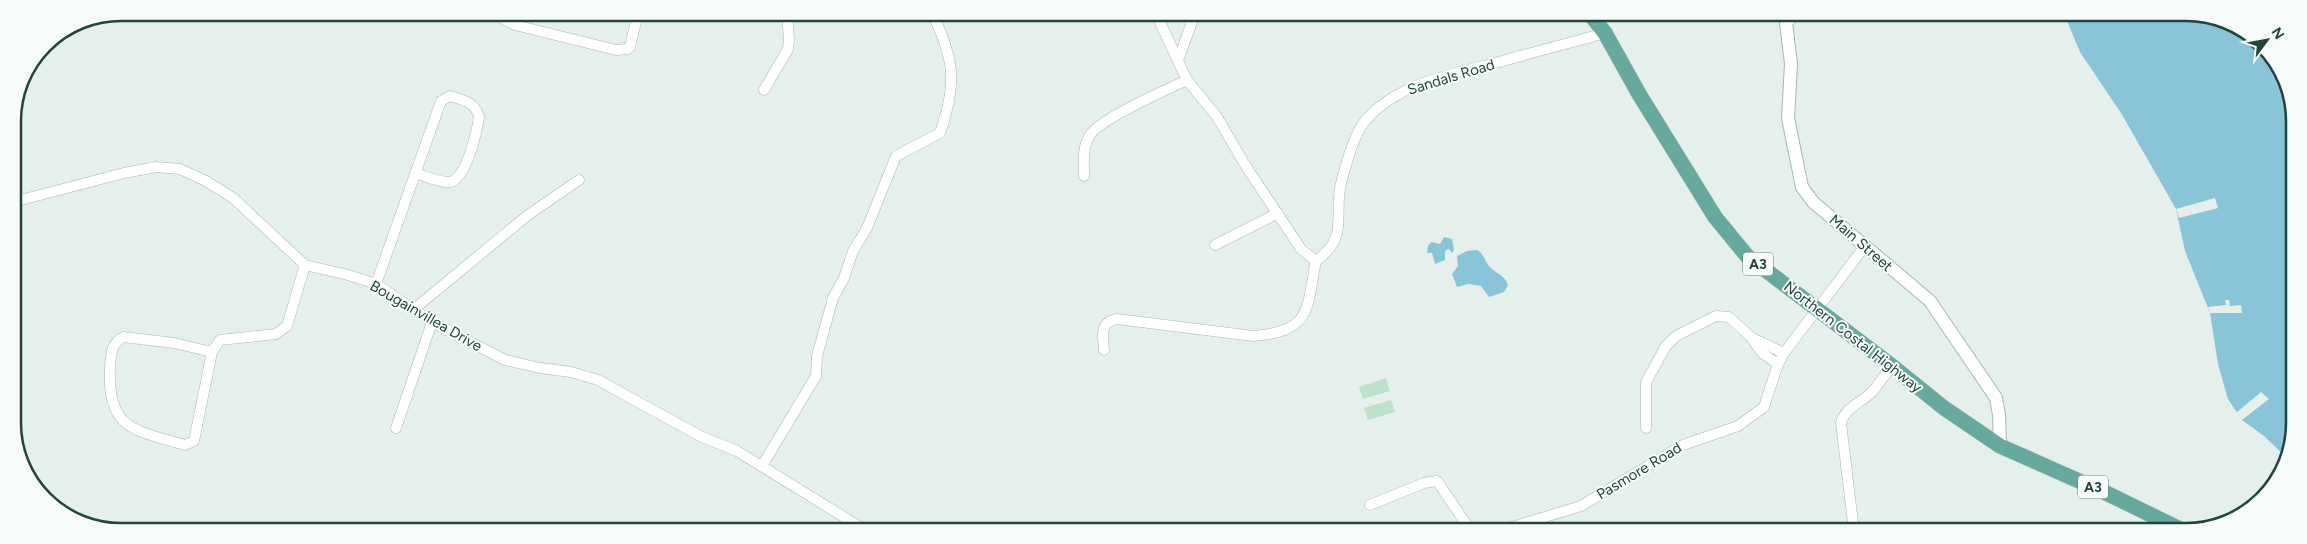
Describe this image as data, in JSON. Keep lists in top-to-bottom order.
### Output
{
  "streets": {
    "main road": ["A3", "Northern Costal Highway"],
    "street": [
      "Sandals Road",
      "Main Street",
      "Bougainvillea Drive",
      "Pasmore Road"
    ]
  },
  "crossings": [
    ["Sandals Road", "Northern Costal Highway"],
    ["Main Street", "A3"],
    ["Main Street", "Northern Costal Highway"],
    ["Main Street", "Pasmore Road"],
    ["A3", "Northern Costal Highway"],
    ["Northern Costal Highway", "Pasmore Road"]
  ],
  "north": "top right"
}
